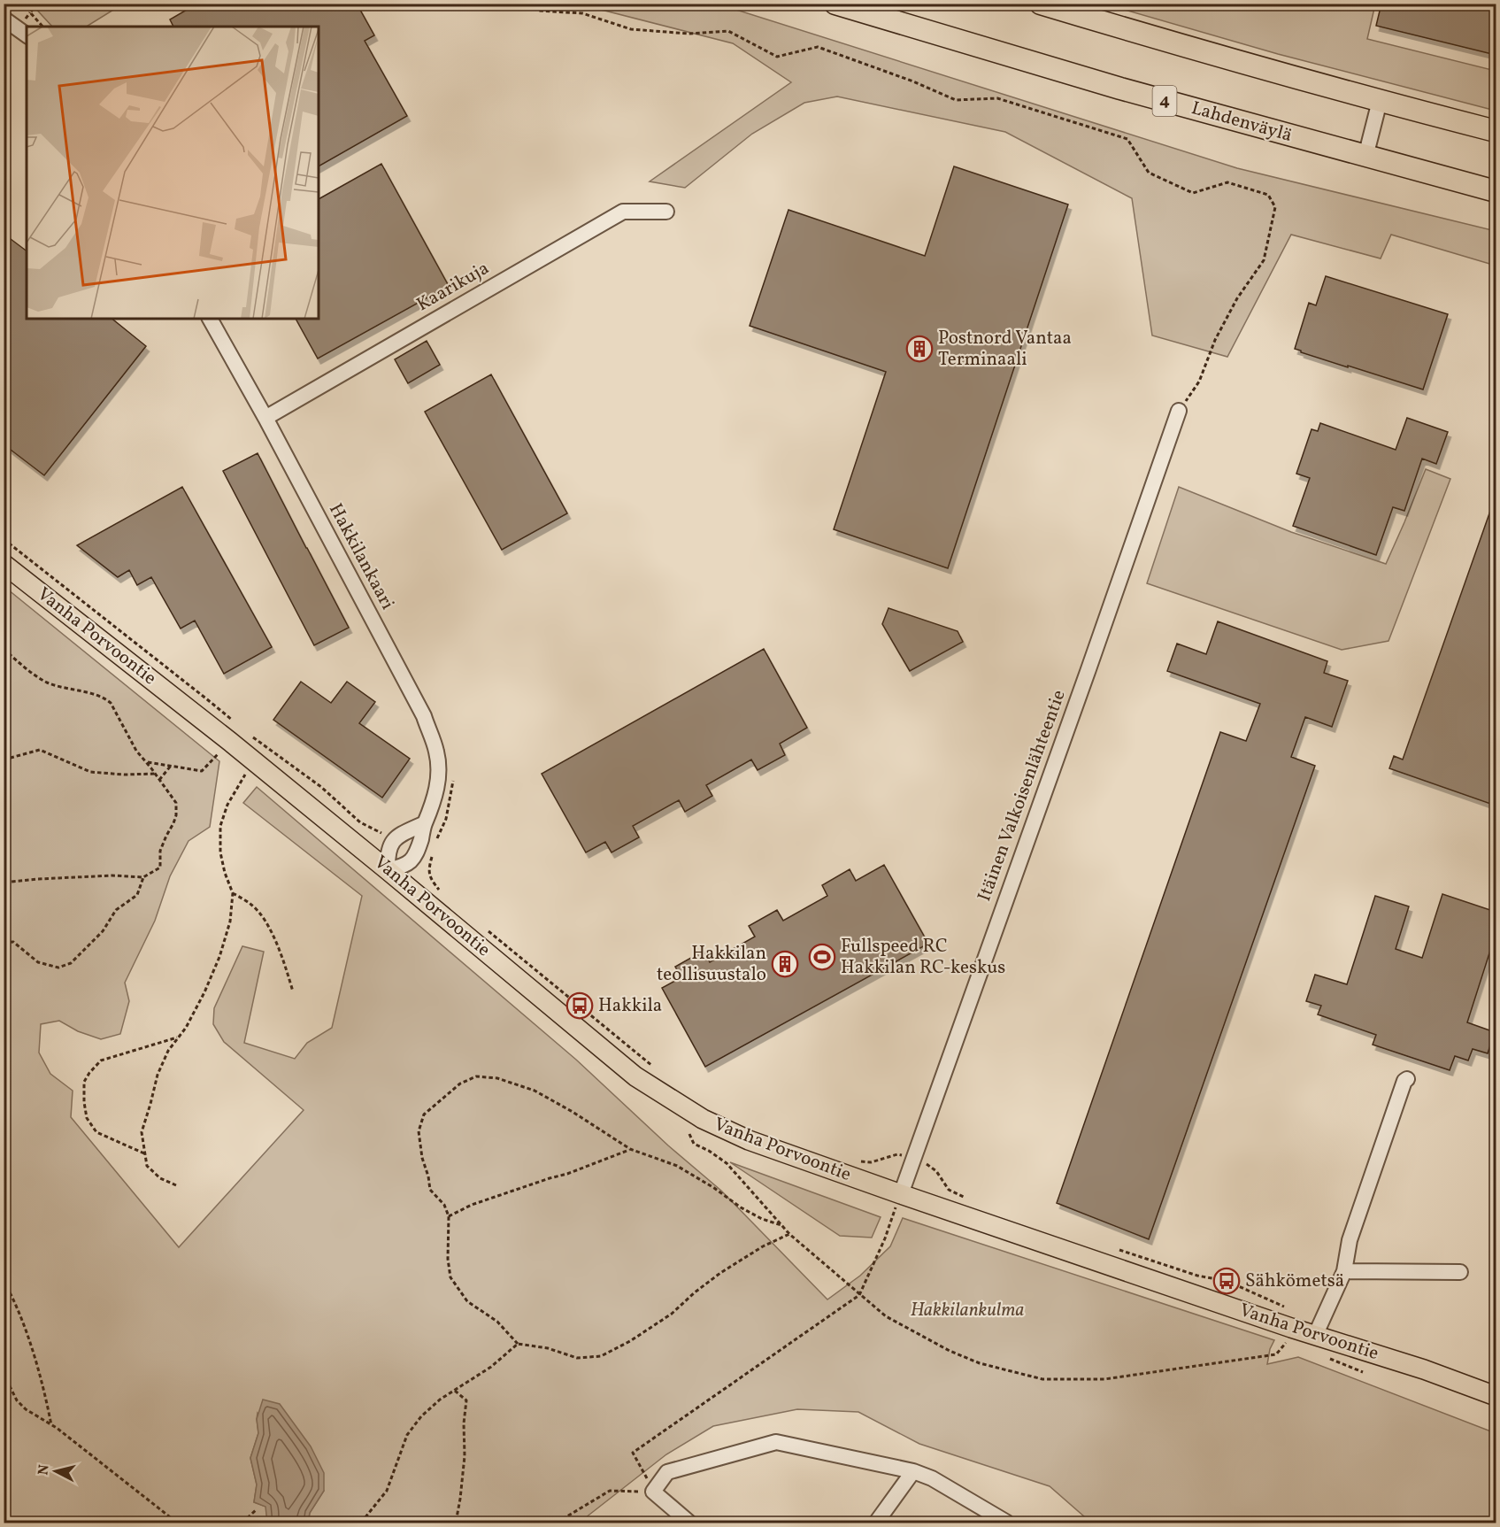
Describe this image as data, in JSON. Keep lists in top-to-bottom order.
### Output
{
  "streets": {
    "highway": ["4", "Lahdenväylä"],
    "main road": ["Vanha Porvoontie"],
    "street": ["Kaarikuja", "Hakkilankaari", "Itäinen Valkoisenlähteentie"]
  },
  "crossings": [
    ["Kaarikuja", "Hakkilankaari"],
    ["Hakkilankaari", "Vanha Porvoontie"],
    ["Vanha Porvoontie", "Itäinen Valkoisenlähteentie"]
  ],
  "parks": ["Hakkilankulma"],
  "places": {
    "building": ["Postnord Vantaa Terminaali", "Hakkilan teollisuustalo"],
    "sports": ["Fullspeed RC Hakkilan RC-keskus"],
    "bus stop": ["Hakkila", "Sähkömetsä"]
  },
  "north": "left"
}
